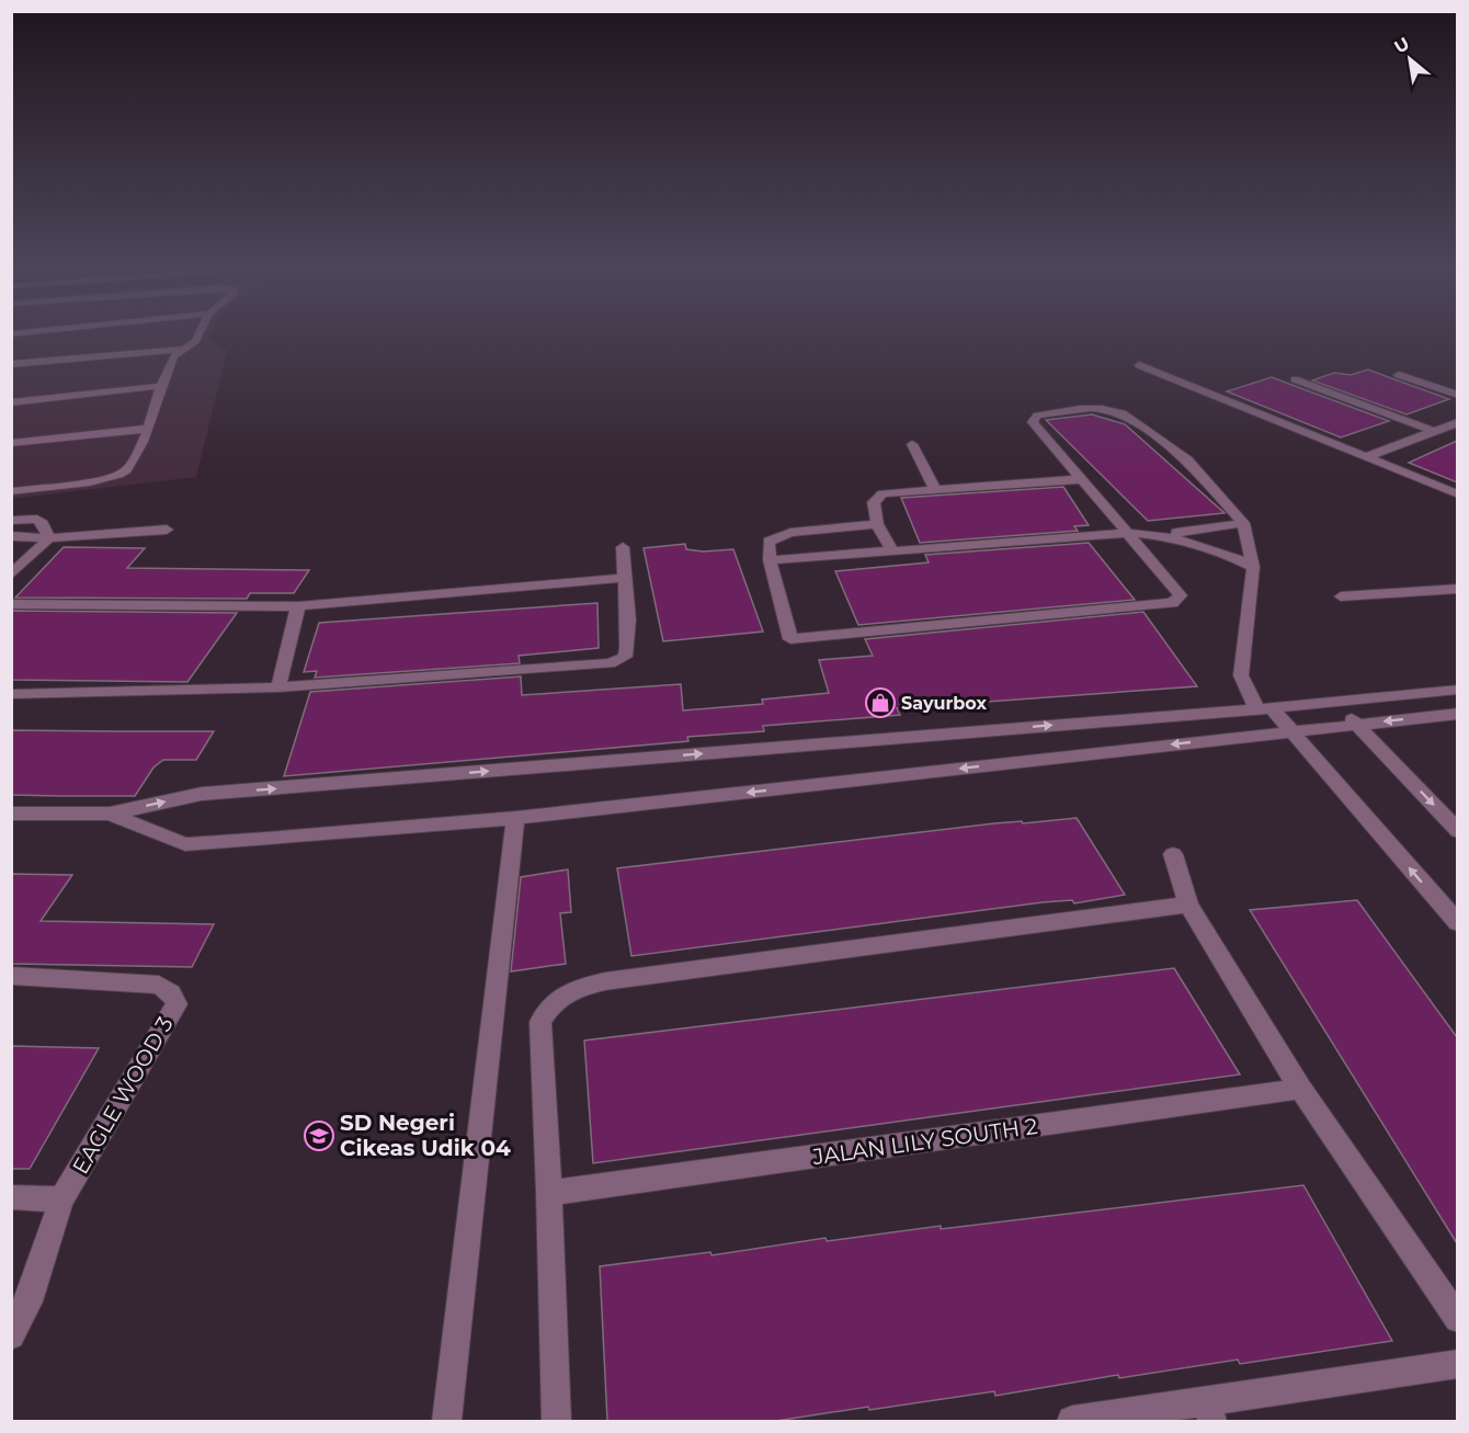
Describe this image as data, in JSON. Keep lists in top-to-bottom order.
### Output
{
  "streets": {
    "street": ["EAGLE WOOD 3", "JALAN LILY SOUTH 2"]
  },
  "places": {
    "shop": ["Sayurbox"],
    "school or university": ["SD Negeri Cikeas Udik 04"]
  },
  "north": "top left"
}
